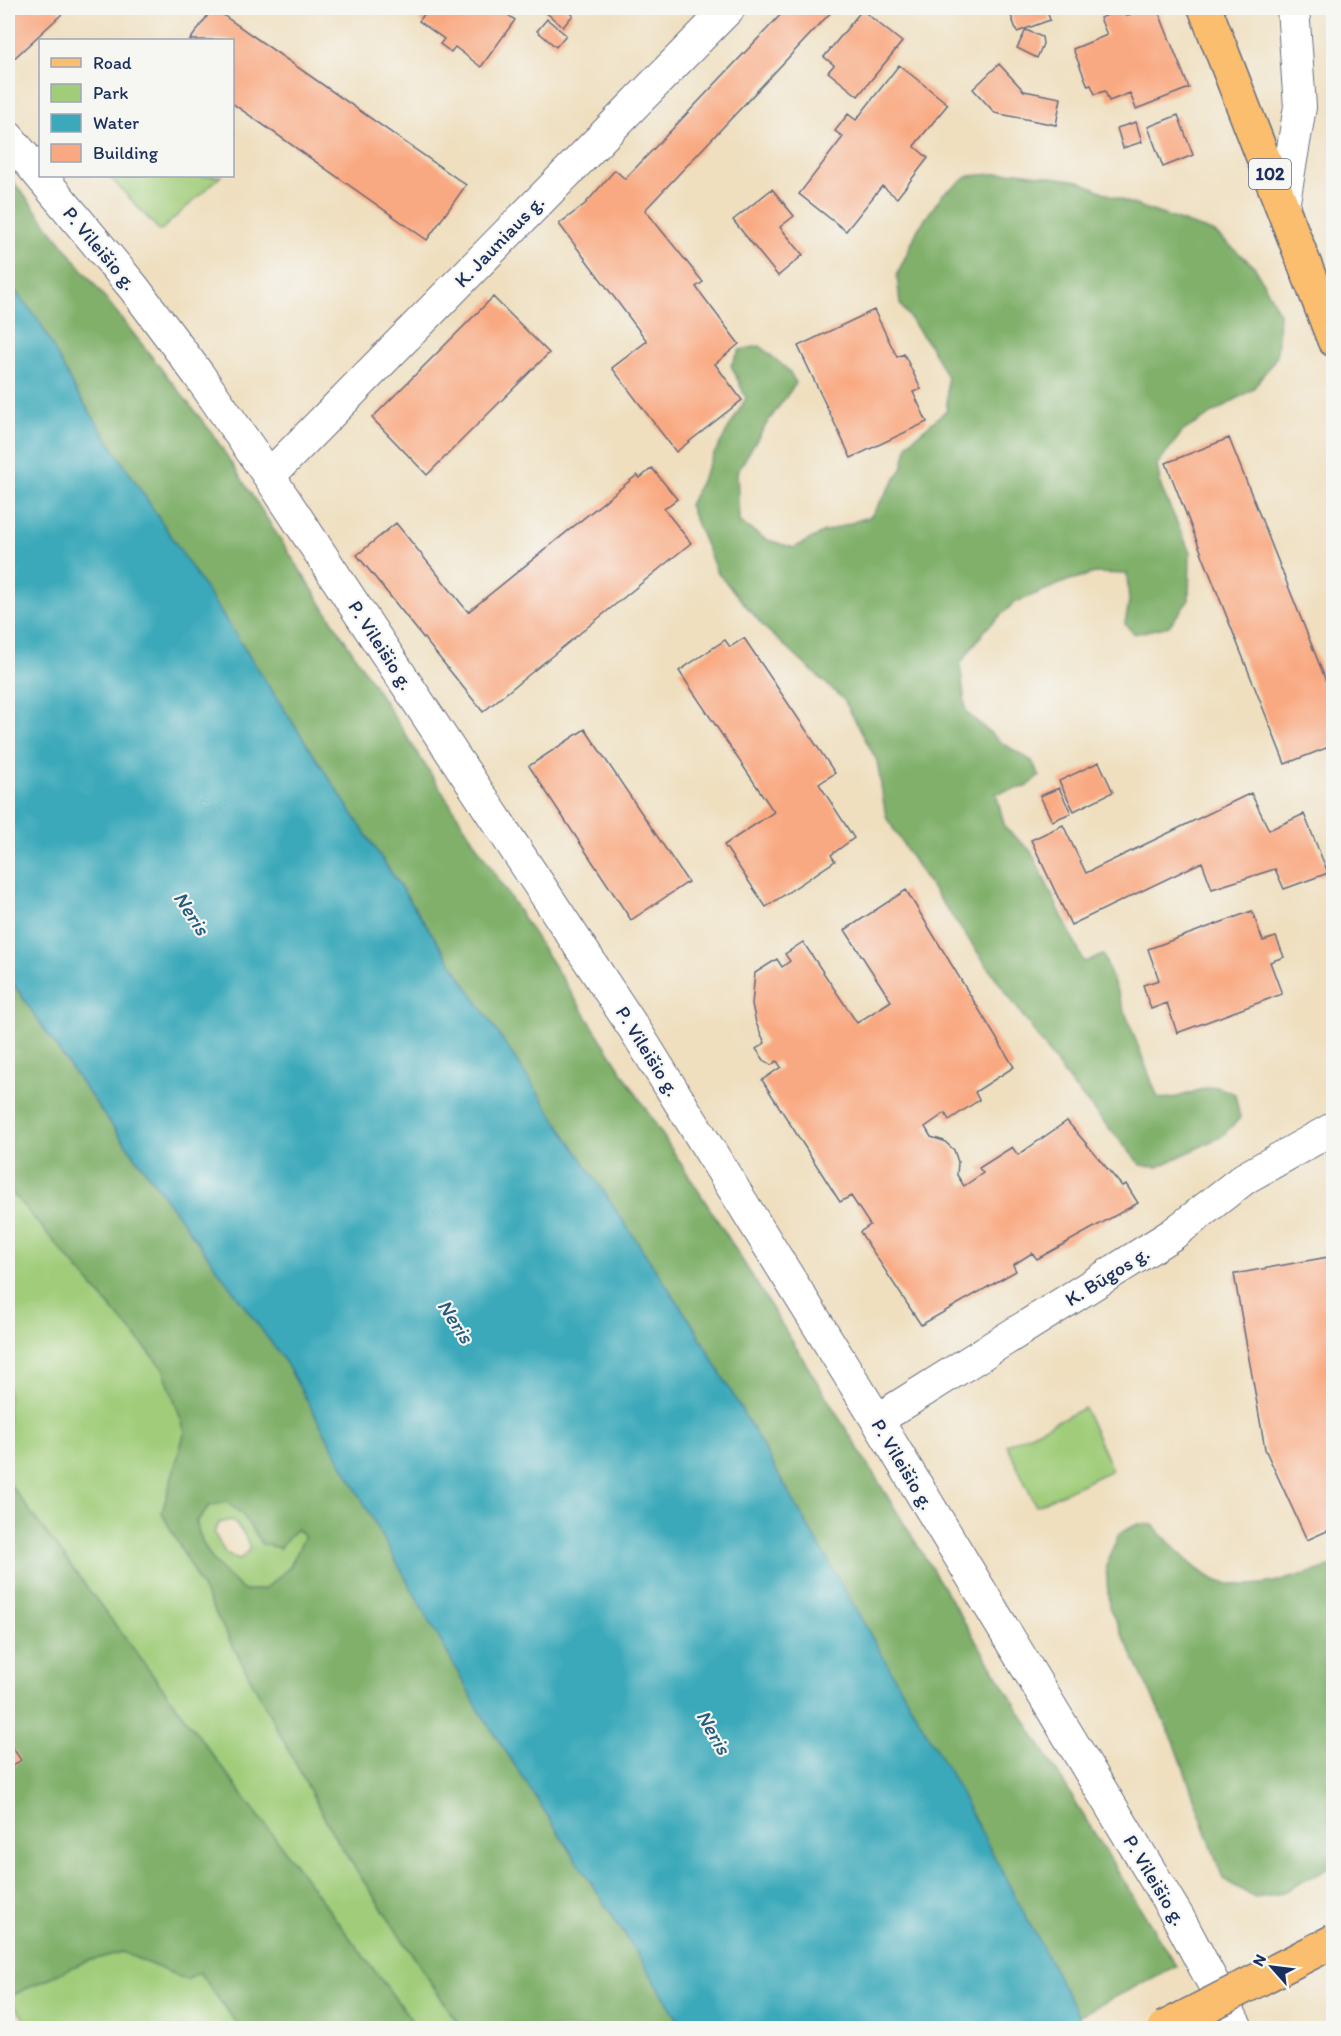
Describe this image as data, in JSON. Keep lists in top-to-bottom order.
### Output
{
  "streets": {
    "main road": ["102"],
    "street": ["K. Jauniaus g.", "P. Vileišio g.", "K. Būgos g."]
  },
  "crossings": [
    ["K. Jauniaus g.", "P. Vileišio g."],
    ["P. Vileišio g.", "K. Būgos g."]
  ],
  "water": ["Neris"],
  "legend": [
    "Road",
    "Park",
    "Water",
    "Building"
  ],
  "north": "top left"
}
